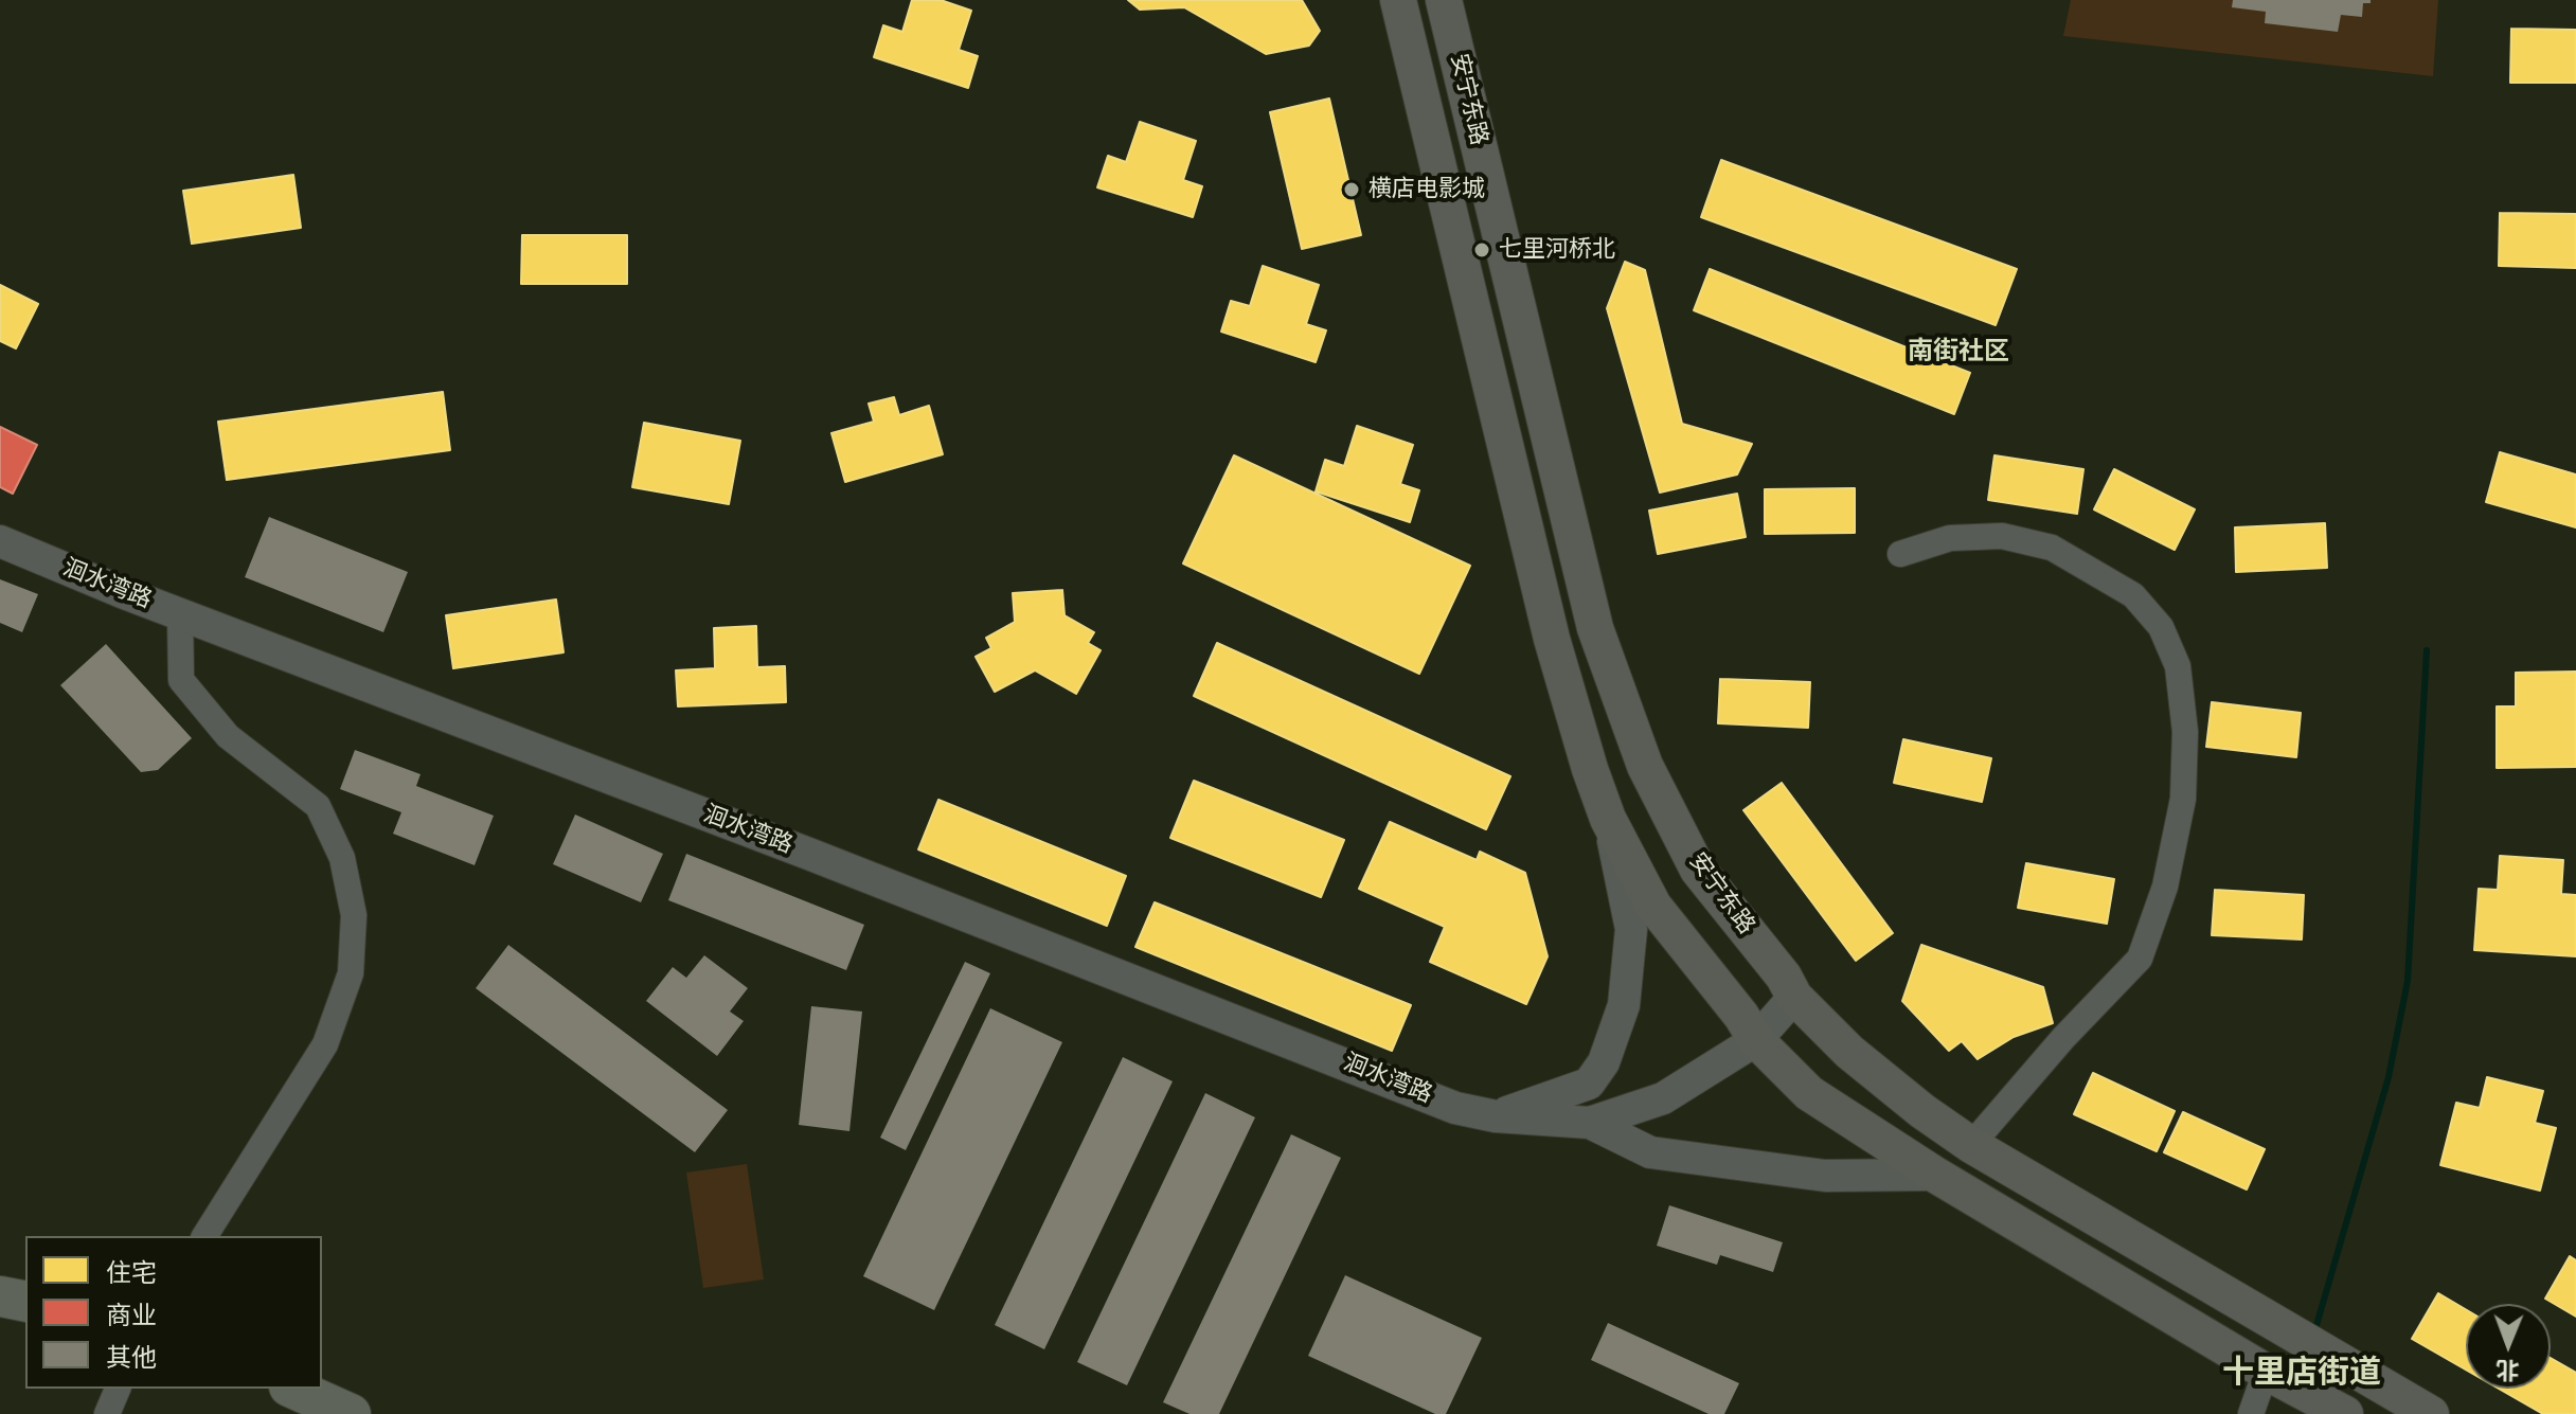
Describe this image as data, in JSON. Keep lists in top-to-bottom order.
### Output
{
  "streets": {
    "main road": ["安宁东路"],
    "street": ["洄水湾路"]
  },
  "crossings": [
    ["安宁东路", "洄水湾路"]
  ],
  "districts": ["南街社区", "十里店街道"],
  "places": ["横店电影城", "七里河桥北"],
  "legend": ["住宅", "商业", "其他"],
  "north": "bottom"
}
